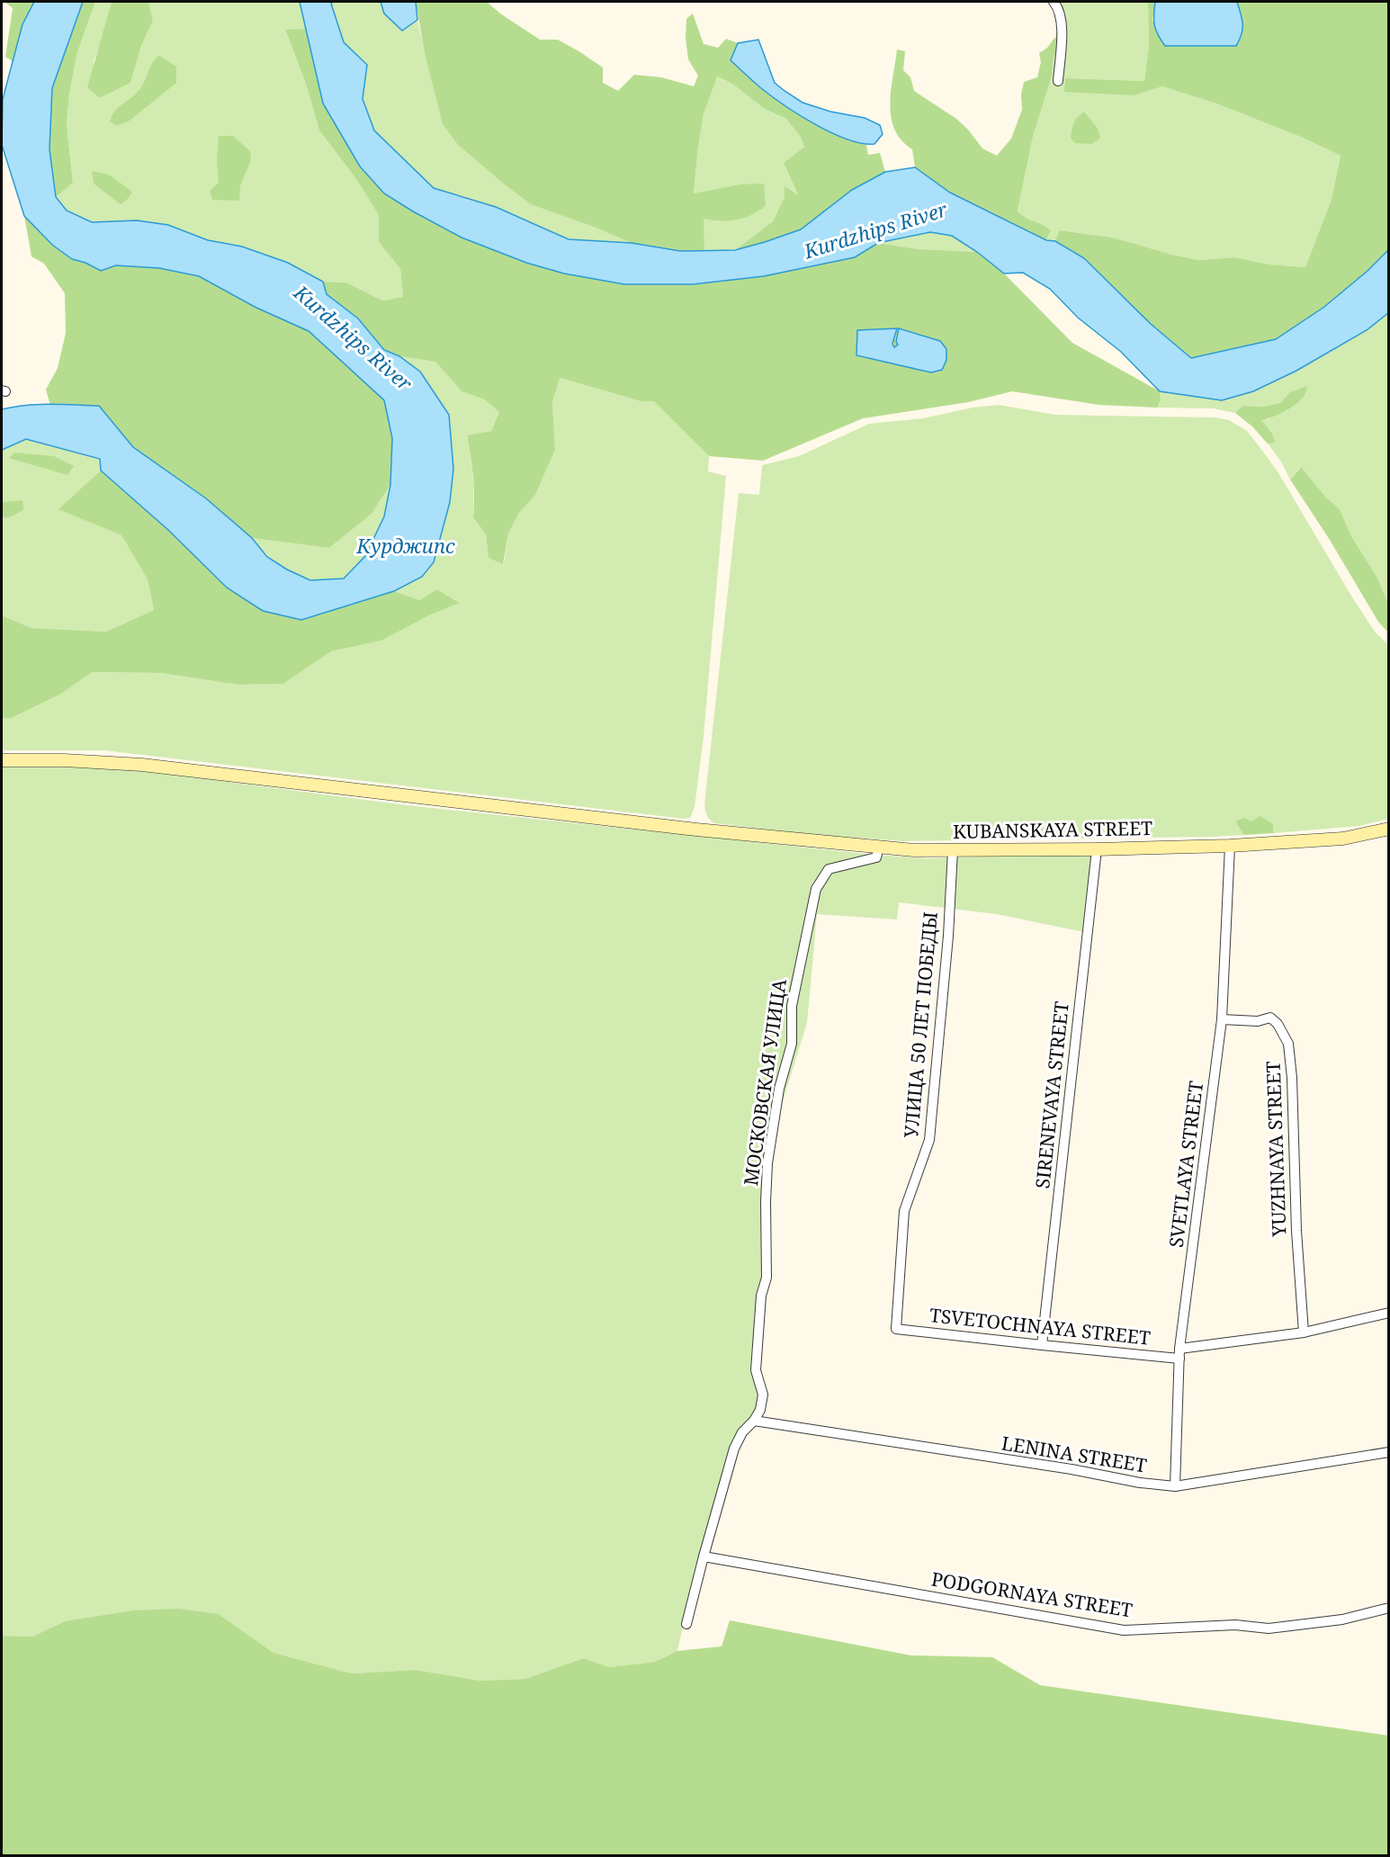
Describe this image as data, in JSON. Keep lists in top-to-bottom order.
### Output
{
  "streets": {
    "main road": ["KUBANSKAYA STREET"],
    "street": [
      "УЛИЦА 50 ЛЕТ ПОБЕДЫ",
      "МОСКОВСКАЯ УЛИЦА",
      "SIRENEVAYA STREET",
      "YUZHNAYA STREET",
      "SVETLAYA STREET",
      "TSVETOCHNAYA STREET",
      "LENINA STREET",
      "PODGORNAYA STREET"
    ]
  },
  "crossings": [
    ["KUBANSKAYA STREET", "УЛИЦА 50 ЛЕТ ПОБЕДЫ"],
    ["KUBANSKAYA STREET", "МОСКОВСКАЯ УЛИЦА"],
    ["KUBANSKAYA STREET", "SIRENEVAYA STREET"],
    ["KUBANSKAYA STREET", "SVETLAYA STREET"],
    ["УЛИЦА 50 ЛЕТ ПОБЕДЫ", "TSVETOCHNAYA STREET"],
    ["МОСКОВСКАЯ УЛИЦА", "LENINA STREET"],
    ["МОСКОВСКАЯ УЛИЦА", "PODGORNAYA STREET"],
    ["SIRENEVAYA STREET", "TSVETOCHNAYA STREET"],
    ["YUZHNAYA STREET", "SVETLAYA STREET"],
    ["YUZHNAYA STREET", "TSVETOCHNAYA STREET"],
    ["SVETLAYA STREET", "TSVETOCHNAYA STREET"],
    ["SVETLAYA STREET", "LENINA STREET"]
  ],
  "water": ["Kurdzhips River", "Курджипс"]
}
